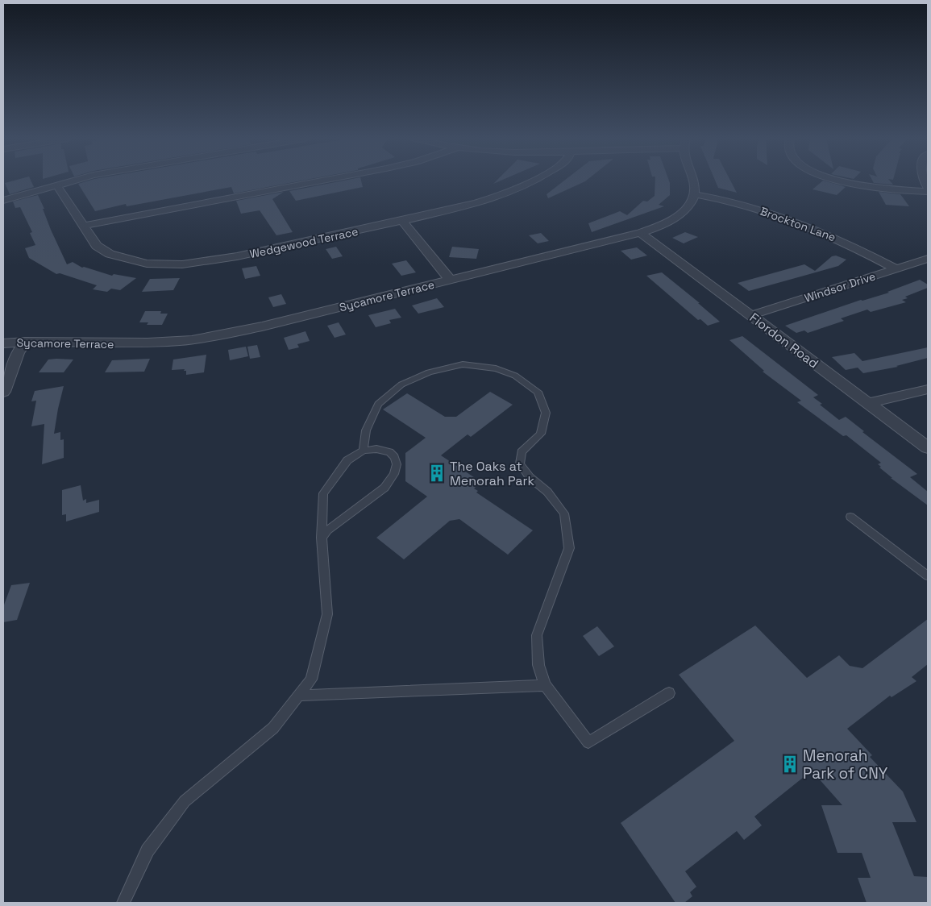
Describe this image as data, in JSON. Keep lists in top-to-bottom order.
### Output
{
  "streets": {
    "street": [
      "Brockton Lane",
      "Wedgewood Terrace",
      "Windsor Drive",
      "Sycamore Terrace",
      "Fiordon Road"
    ]
  },
  "crossings": [
    ["Brockton Lane", "Windsor Drive"],
    ["Brockton Lane", "Sycamore Terrace"],
    ["Windsor Drive", "Fiordon Road"],
    ["Sycamore Terrace", "Fiordon Road"]
  ],
  "places": {
    "building": ["The Oaks at Menorah Park", "Menorah Park of CNY"]
  }
}
